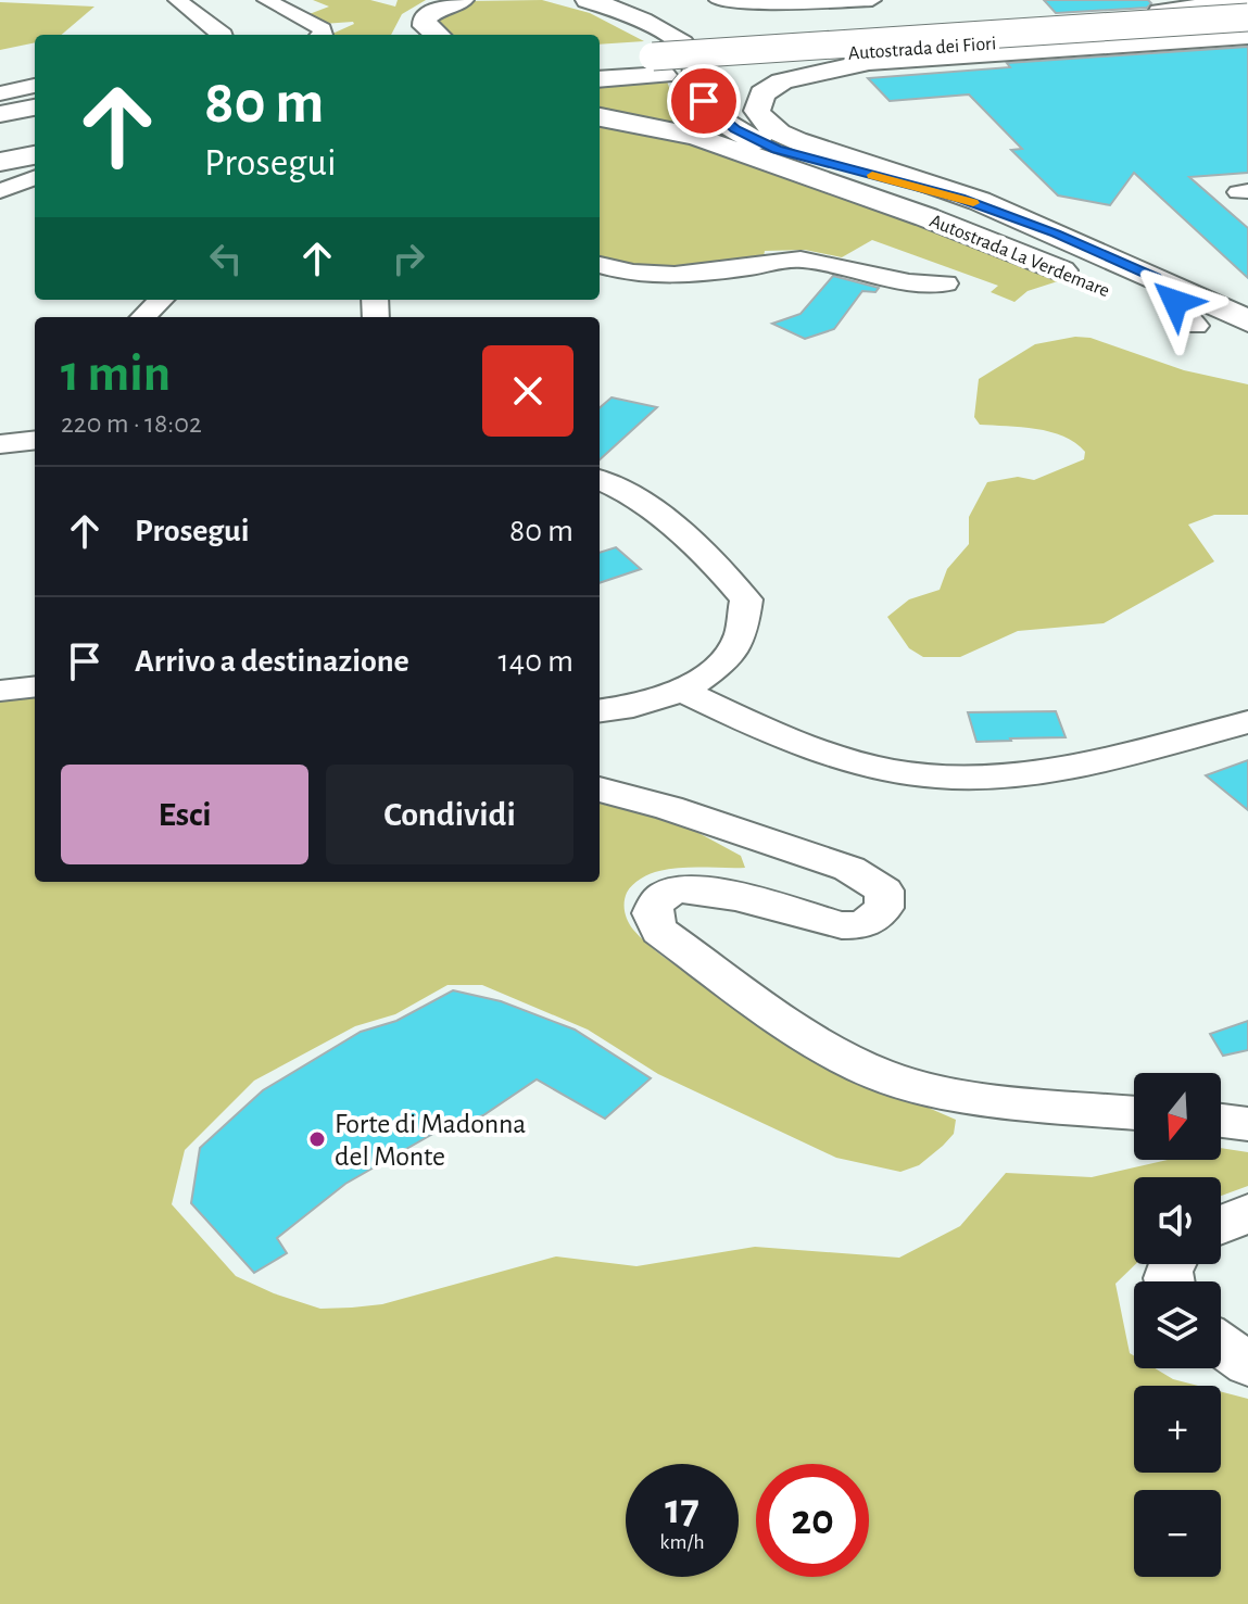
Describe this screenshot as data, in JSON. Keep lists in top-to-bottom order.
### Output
{
  "streets": {
    "highway": ["Autostrada dei Fiori", "Autostrada La Verdemare"]
  },
  "places": ["Forte di Madonna del Monte"],
  "north": "bottom",
  "page": {
    "turn": ["80 m", "Prosegui"],
    "heading": ["1 min", "220 m · 18:02"],
    "list": [
      {
        "name": "Prosegui",
        "value": "80 m"
      },
      {
        "name": "Arrivo a destinazione",
        "value": "140 m"
      }
    ],
    "buttons": ["Esci", "Condividi"],
    "map_buttons": ["+", "−"],
    "speed": "17 km/h",
    "limit": "20"
  }
}
